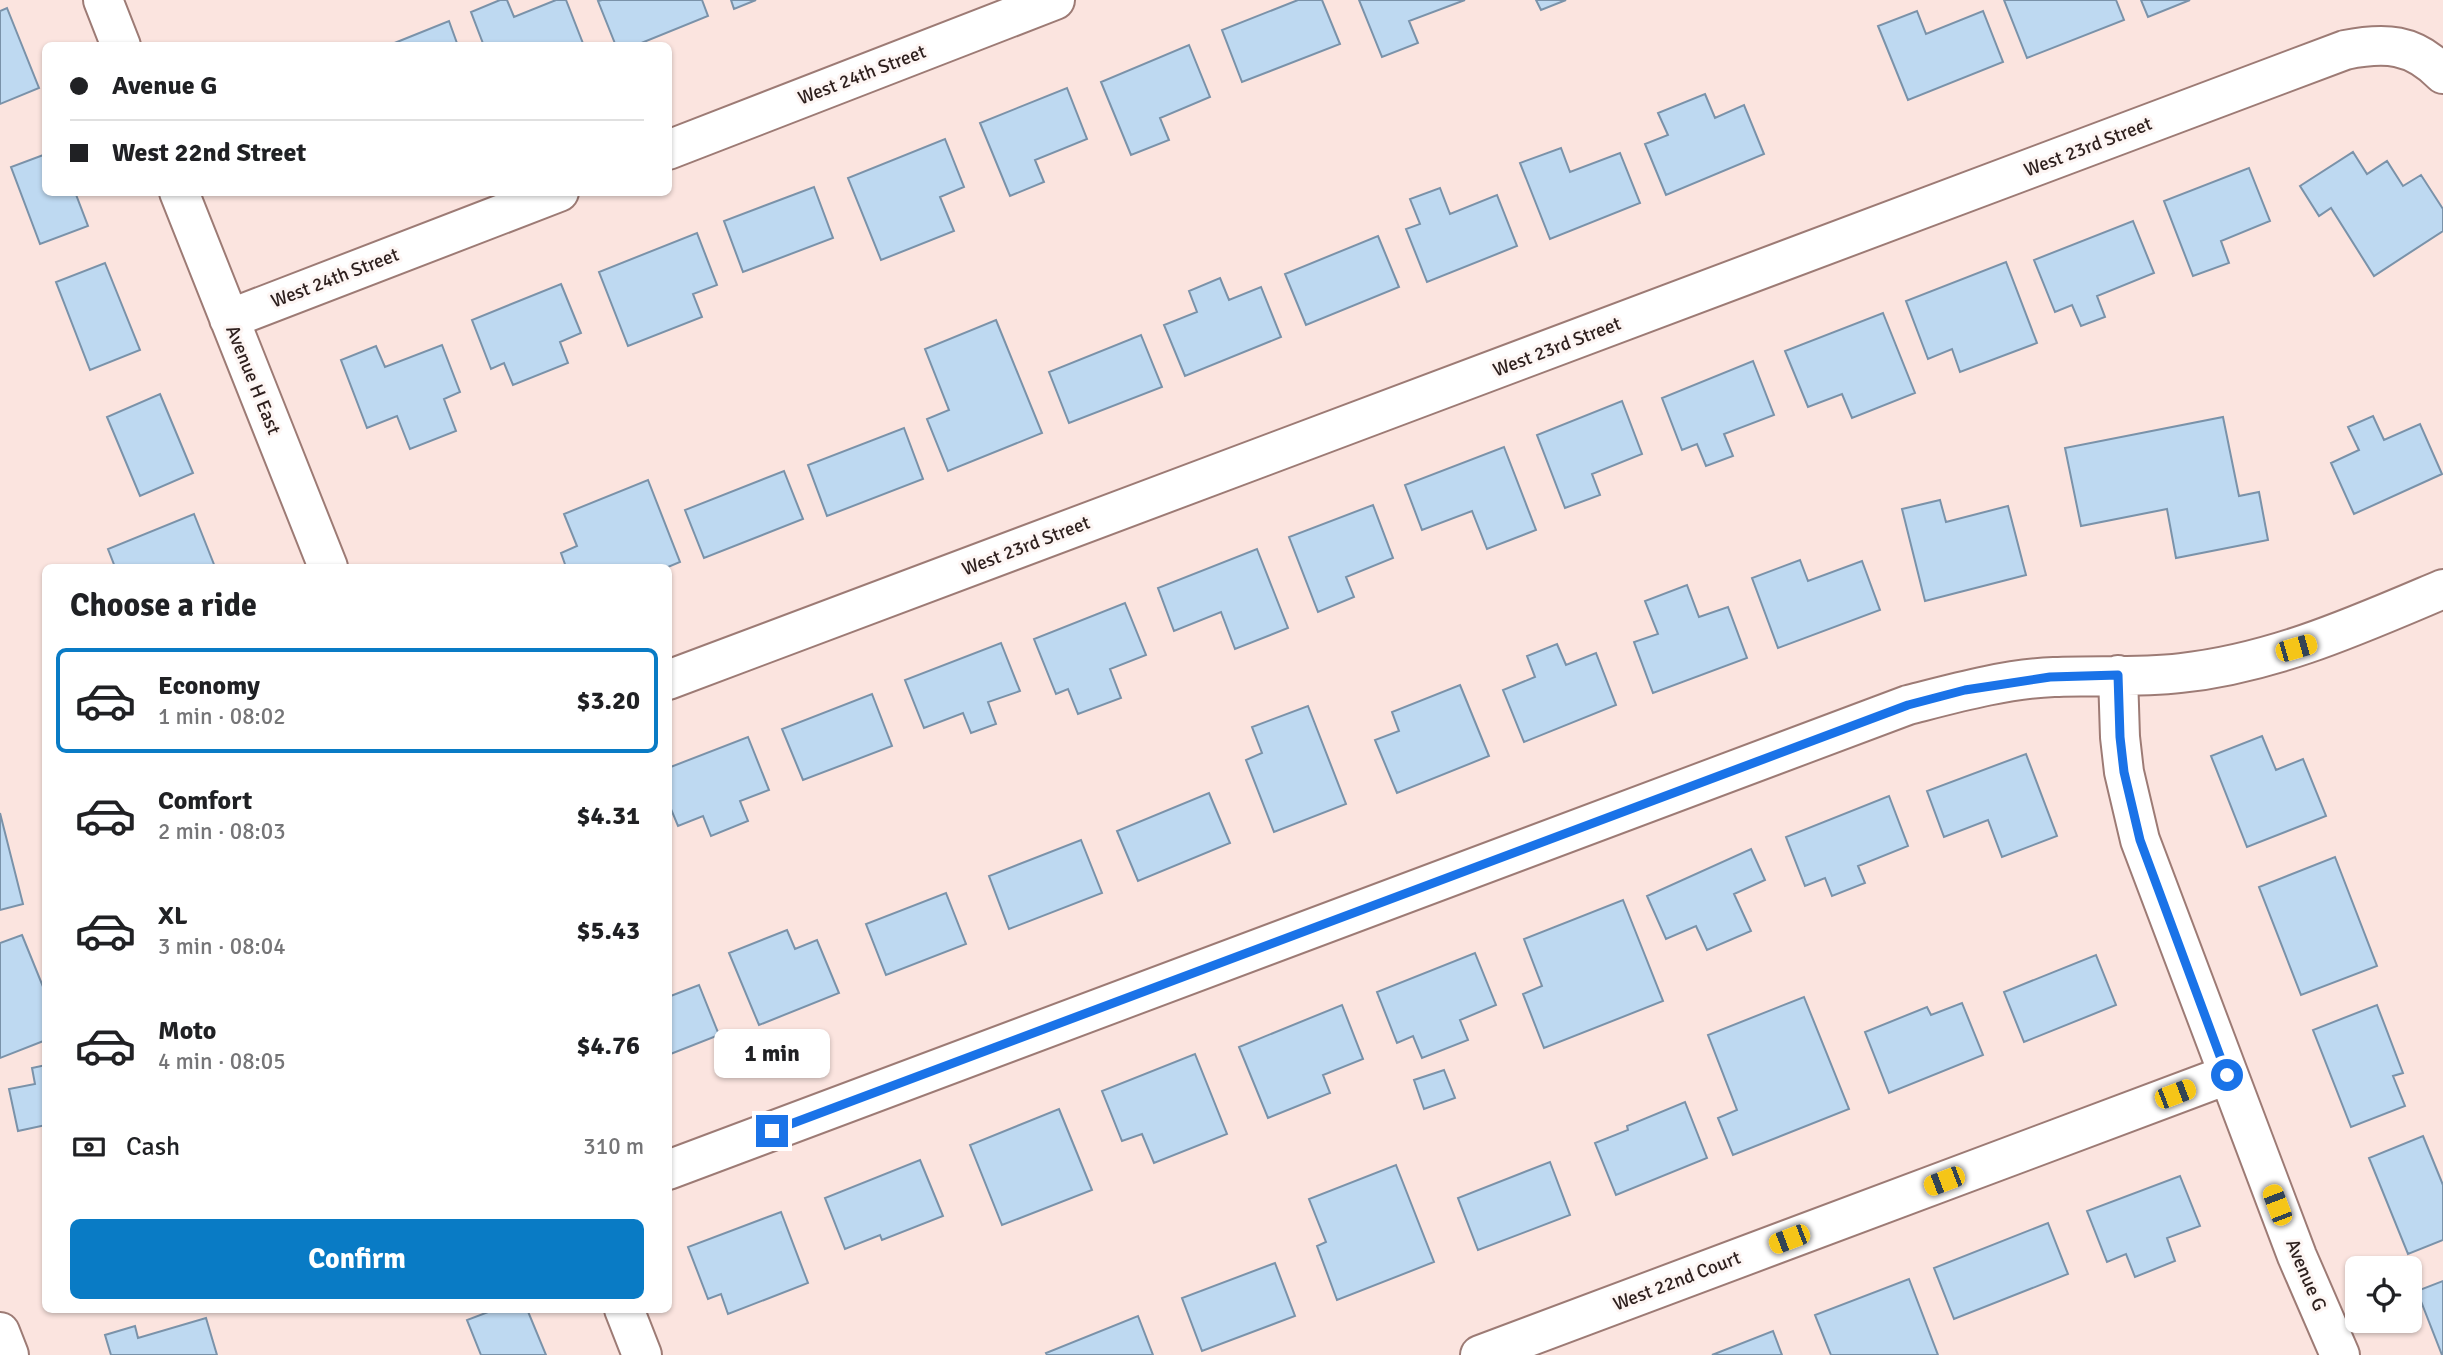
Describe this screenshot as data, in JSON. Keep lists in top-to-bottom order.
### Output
{
  "streets": {
    "street": [
      "West 24th Street",
      "West 23rd Street",
      "Avenue H East",
      "Avenue G",
      "West 22nd Court"
    ]
  },
  "crossings": [
    ["West 24th Street", "Avenue H East"],
    ["Avenue G", "West 22nd Court"]
  ],
  "page": {
    "banner": ["Avenue G", "West 22nd Street"],
    "heading": "Choose a ride",
    "list": [
      {
        "name": "Economy",
        "note": "1 min · 08:02",
        "value": "$3.20"
      },
      {
        "name": "Comfort",
        "note": "2 min · 08:03",
        "value": "$4.31"
      },
      {
        "name": "XL",
        "note": "3 min · 08:04",
        "value": "$5.43"
      },
      {
        "name": "Moto",
        "note": "4 min · 08:05",
        "value": "$4.76"
      }
    ],
    "bubble": "1 min",
    "pay": ["Cash", "310 m"],
    "buttons": "Confirm"
  }
}
